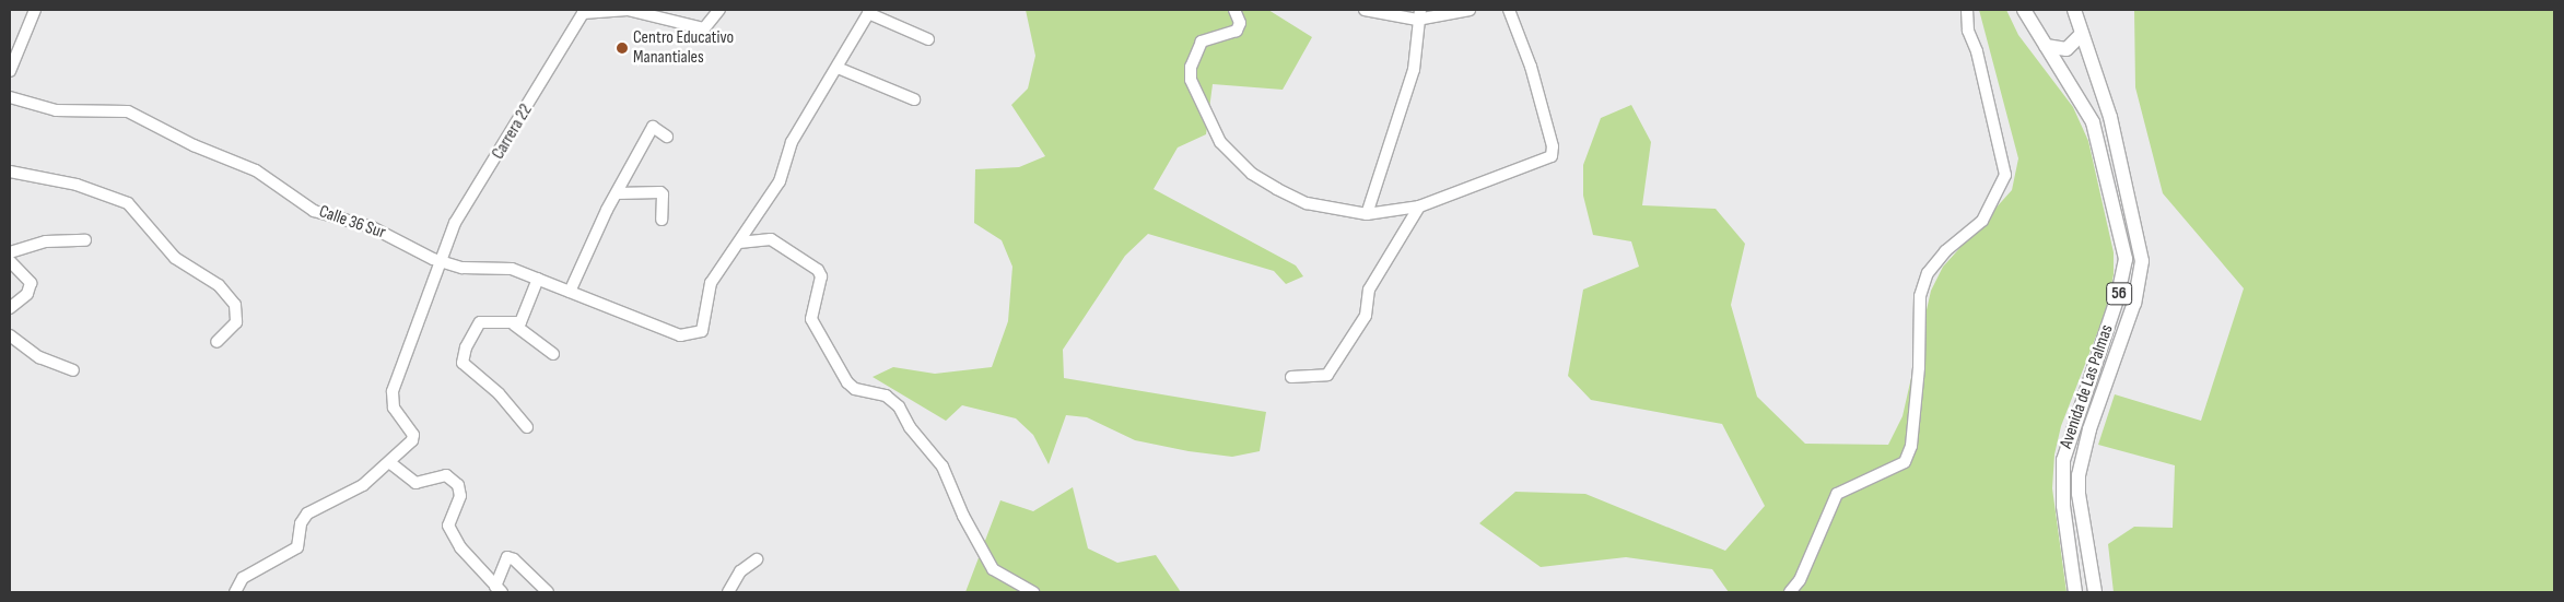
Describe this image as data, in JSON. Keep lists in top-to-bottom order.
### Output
{
  "streets": {
    "main road": ["56", "Avenida de Las Palmas"],
    "street": ["Carrera 22", "Calle 36 Sur"]
  },
  "crossings": [
    ["Carrera 22", "Calle 36 Sur"]
  ],
  "places": ["Centro Educativo Manantiales"]
}
